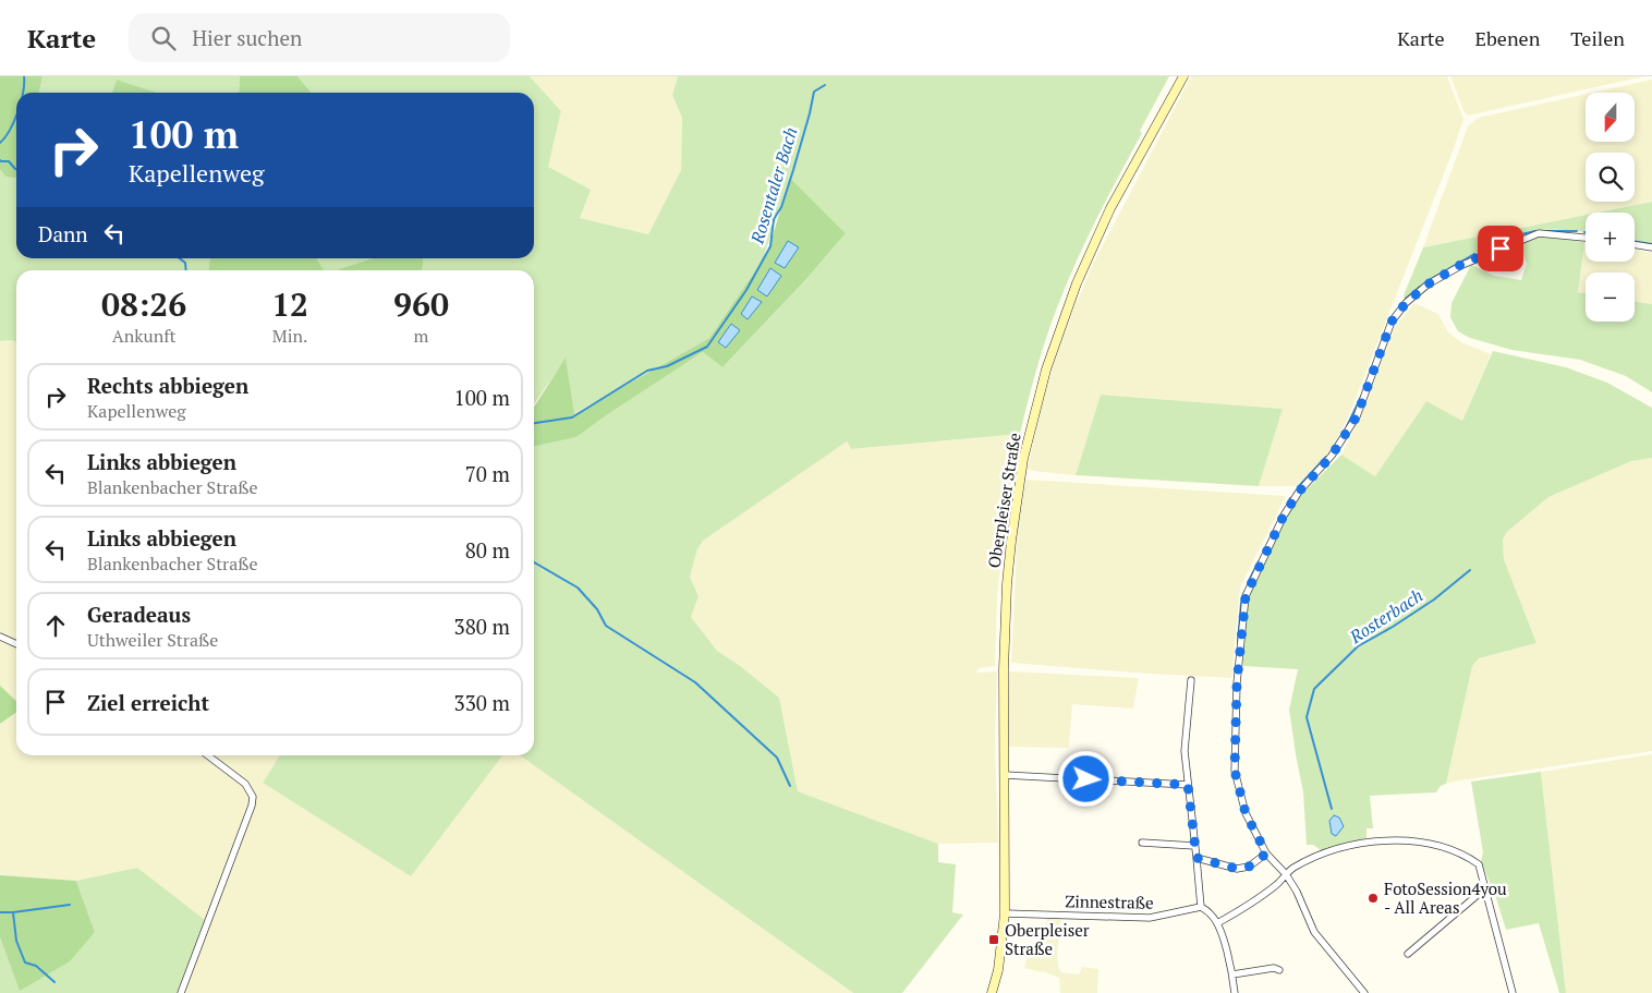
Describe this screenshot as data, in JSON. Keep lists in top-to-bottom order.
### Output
{
  "streets": {
    "main road": ["Oberpleiser Straße"],
    "street": ["Zinnestraße"]
  },
  "crossings": [
    ["Oberpleiser Straße", "Zinnestraße"]
  ],
  "water": ["Rosentaler Bach", "Rosterbach"],
  "places": {
    "other": ["FotoSession4you - All Areas"],
    "transit": ["Oberpleiser Straße"]
  },
  "north": "bottom",
  "page": {
    "header": "Karte",
    "search": "Hier suchen",
    "nav": ["Karte", "Ebenen", "Teilen"],
    "map_buttons": ["+", "−"],
    "turn": ["100 m", "Kapellenweg"],
    "then": "Dann",
    "eta": [
      "08:26",
      "Ankunft",
      "12",
      "Min.",
      "960",
      "m"
    ],
    "list": [
      {
        "name": "Rechts abbiegen",
        "note": "Kapellenweg",
        "value": "100 m"
      },
      {
        "name": "Links abbiegen",
        "note": "Blankenbacher Straße",
        "value": "70 m"
      },
      {
        "name": "Links abbiegen",
        "note": "Blankenbacher Straße",
        "value": "80 m"
      },
      {
        "name": "Geradeaus",
        "note": "Uthweiler Straße",
        "value": "380 m"
      },
      {
        "name": "Ziel erreicht",
        "value": "330 m"
      }
    ]
  }
}
